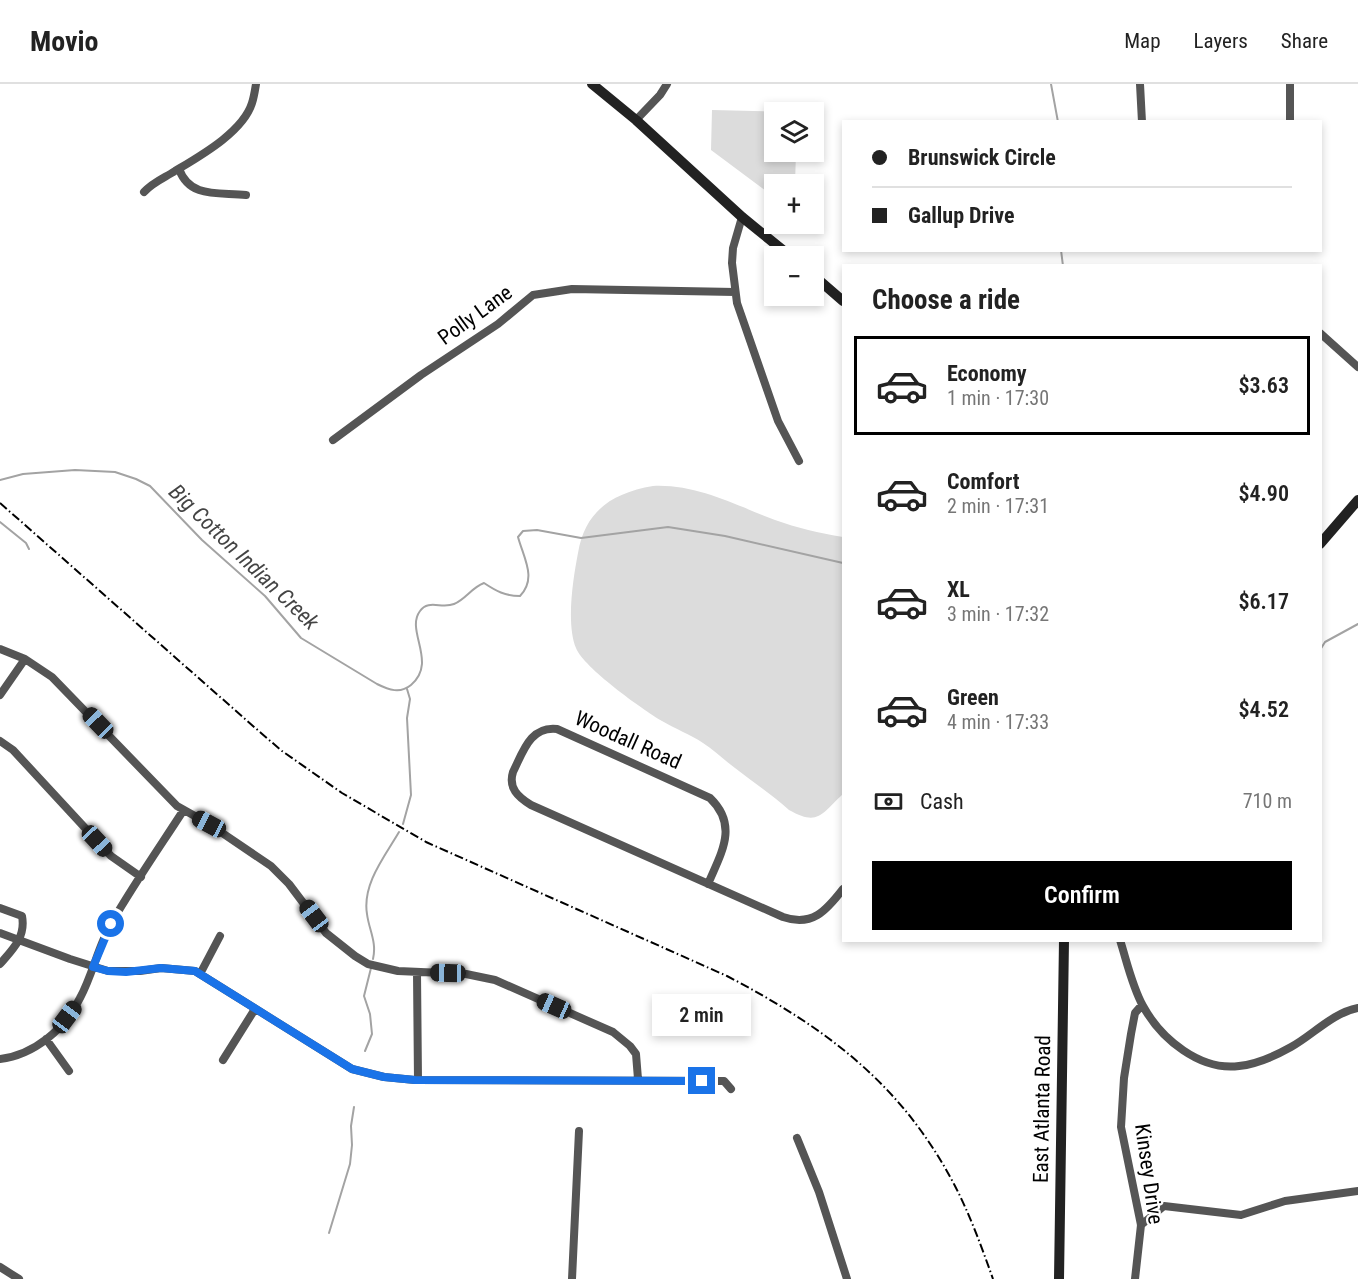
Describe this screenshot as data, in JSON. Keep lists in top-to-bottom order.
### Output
{
  "streets": {
    "street": [
      "Polly Lane",
      "Woodall Road",
      "East Atlanta Road",
      "Kinsey Drive"
    ]
  },
  "water": ["Big Cotton Indian Creek"],
  "page": {
    "header": "Movio",
    "nav": ["Map", "Layers", "Share"],
    "map_buttons": ["+", "−"],
    "banner": ["Brunswick Circle", "Gallup Drive"],
    "heading": "Choose a ride",
    "list": [
      {
        "name": "Economy",
        "note": "1 min · 17:30",
        "value": "$3.63"
      },
      {
        "name": "Comfort",
        "note": "2 min · 17:31",
        "value": "$4.90"
      },
      {
        "name": "XL",
        "note": "3 min · 17:32",
        "value": "$6.17"
      },
      {
        "name": "Green",
        "note": "4 min · 17:33",
        "value": "$4.52"
      }
    ],
    "pay": ["Cash", "710 m"],
    "buttons": "Confirm",
    "bubble": "2 min"
  }
}
